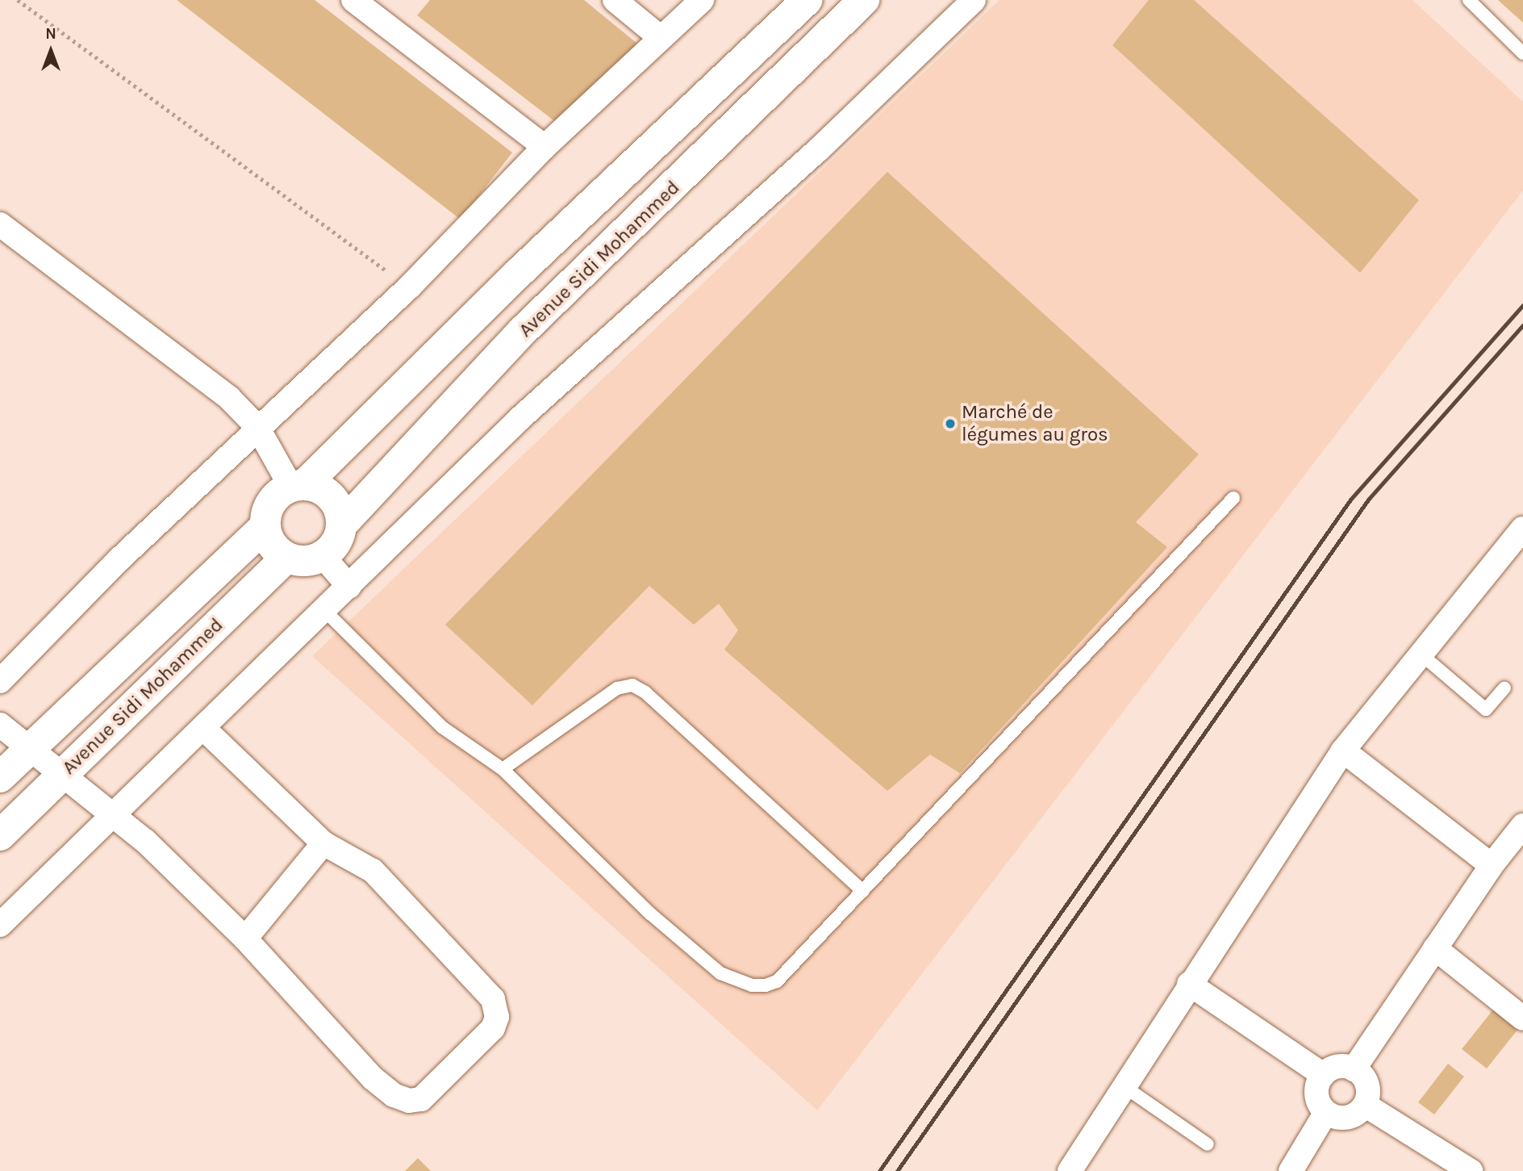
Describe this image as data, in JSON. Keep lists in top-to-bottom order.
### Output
{
  "streets": {
    "main road": ["Avenue Sidi Mohammed"]
  },
  "places": ["Marché de légumes au gros"],
  "north": "top"
}
